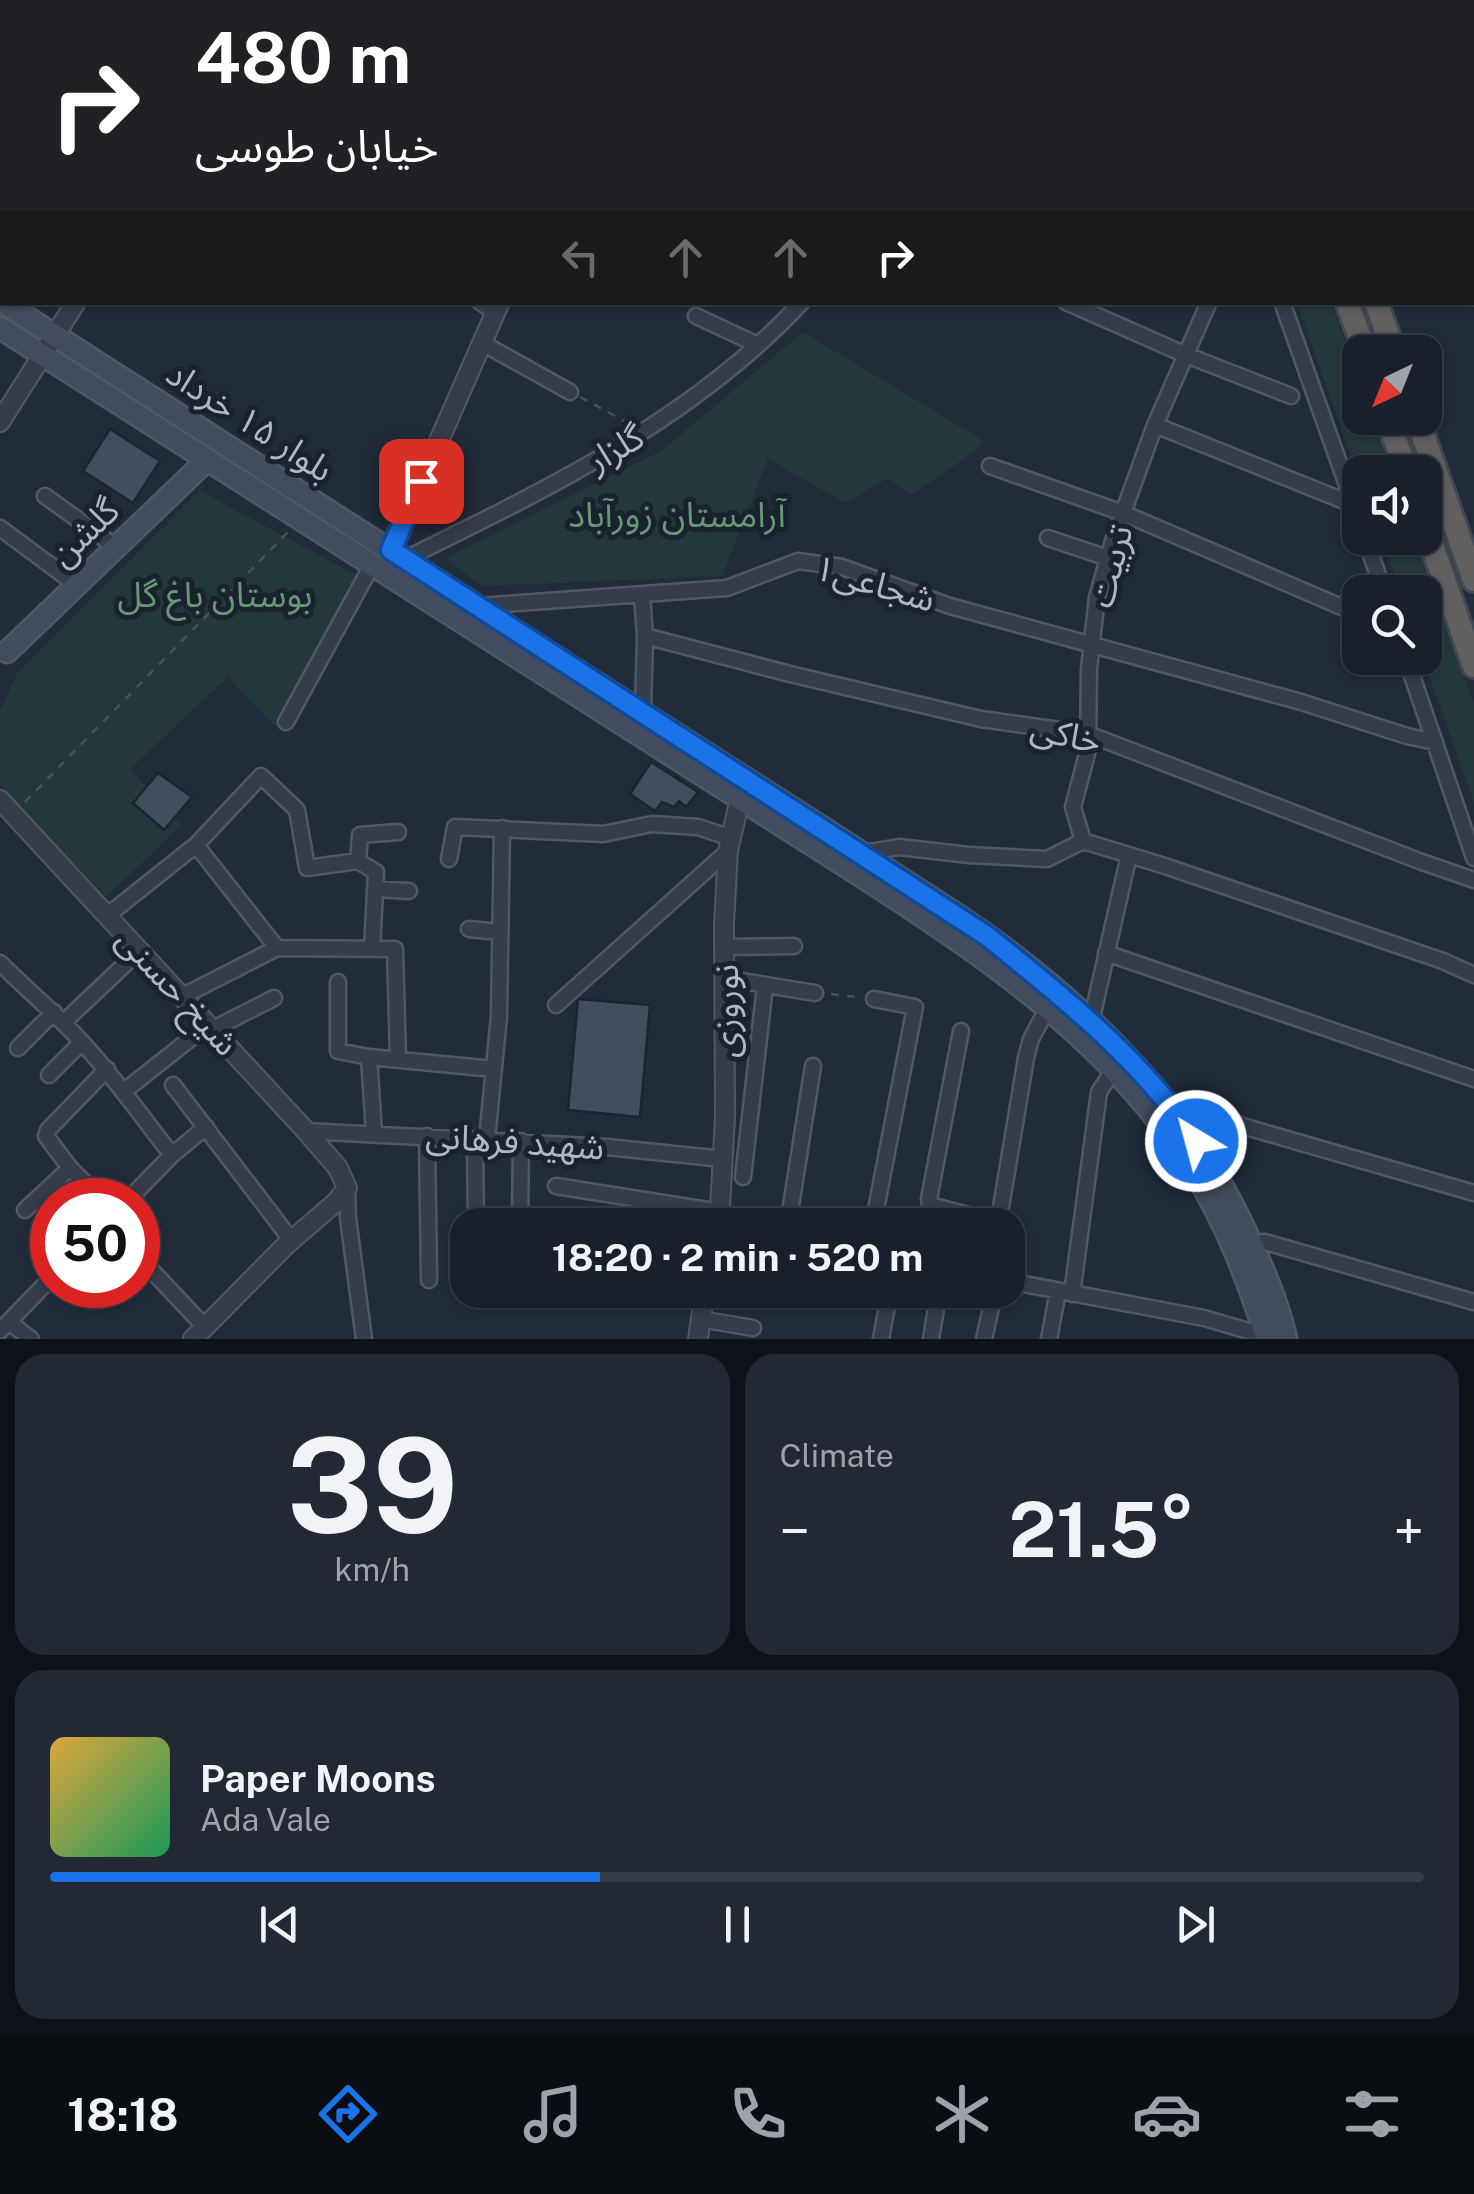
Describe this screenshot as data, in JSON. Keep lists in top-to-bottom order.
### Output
{
  "streets": {
    "main road": ["بلوار ۱۵ خرداد", "گلشن"],
    "street": [
      "گلزار",
      "تربیت",
      "شجاعی۱",
      "خاکی",
      "شیخ حسنی",
      "نوروزی",
      "شهید فرهانی"
    ]
  },
  "crossings": [
    ["بلوار ۱۵ خرداد", "گلزار"],
    ["بلوار ۱۵ خرداد", "گلشن"],
    ["بلوار ۱۵ خرداد", "شجاعی۱"],
    ["بلوار ۱۵ خرداد", "نوروزی"],
    ["تربیت", "شجاعی۱"],
    ["تربیت", "خاکی"],
    ["شیخ حسنی", "شهید فرهانی"],
    ["نوروزی", "شهید فرهانی"]
  ],
  "parks": ["آرامستان زورآباد", "بوستان باغ گل"],
  "north": "bottom left",
  "page": {
    "turn": ["480 m", "خیابان طوسی"],
    "limit": "50",
    "trip": "18:20 · 2 min · 520 m",
    "tile": [
      ["39", "km/h"],
      "Climate"
    ],
    "heat": ["−", "21.5°", "+"],
    "song": ["Paper Moons", "Ada Vale"],
    "tabs": "18:18"
  }
}
